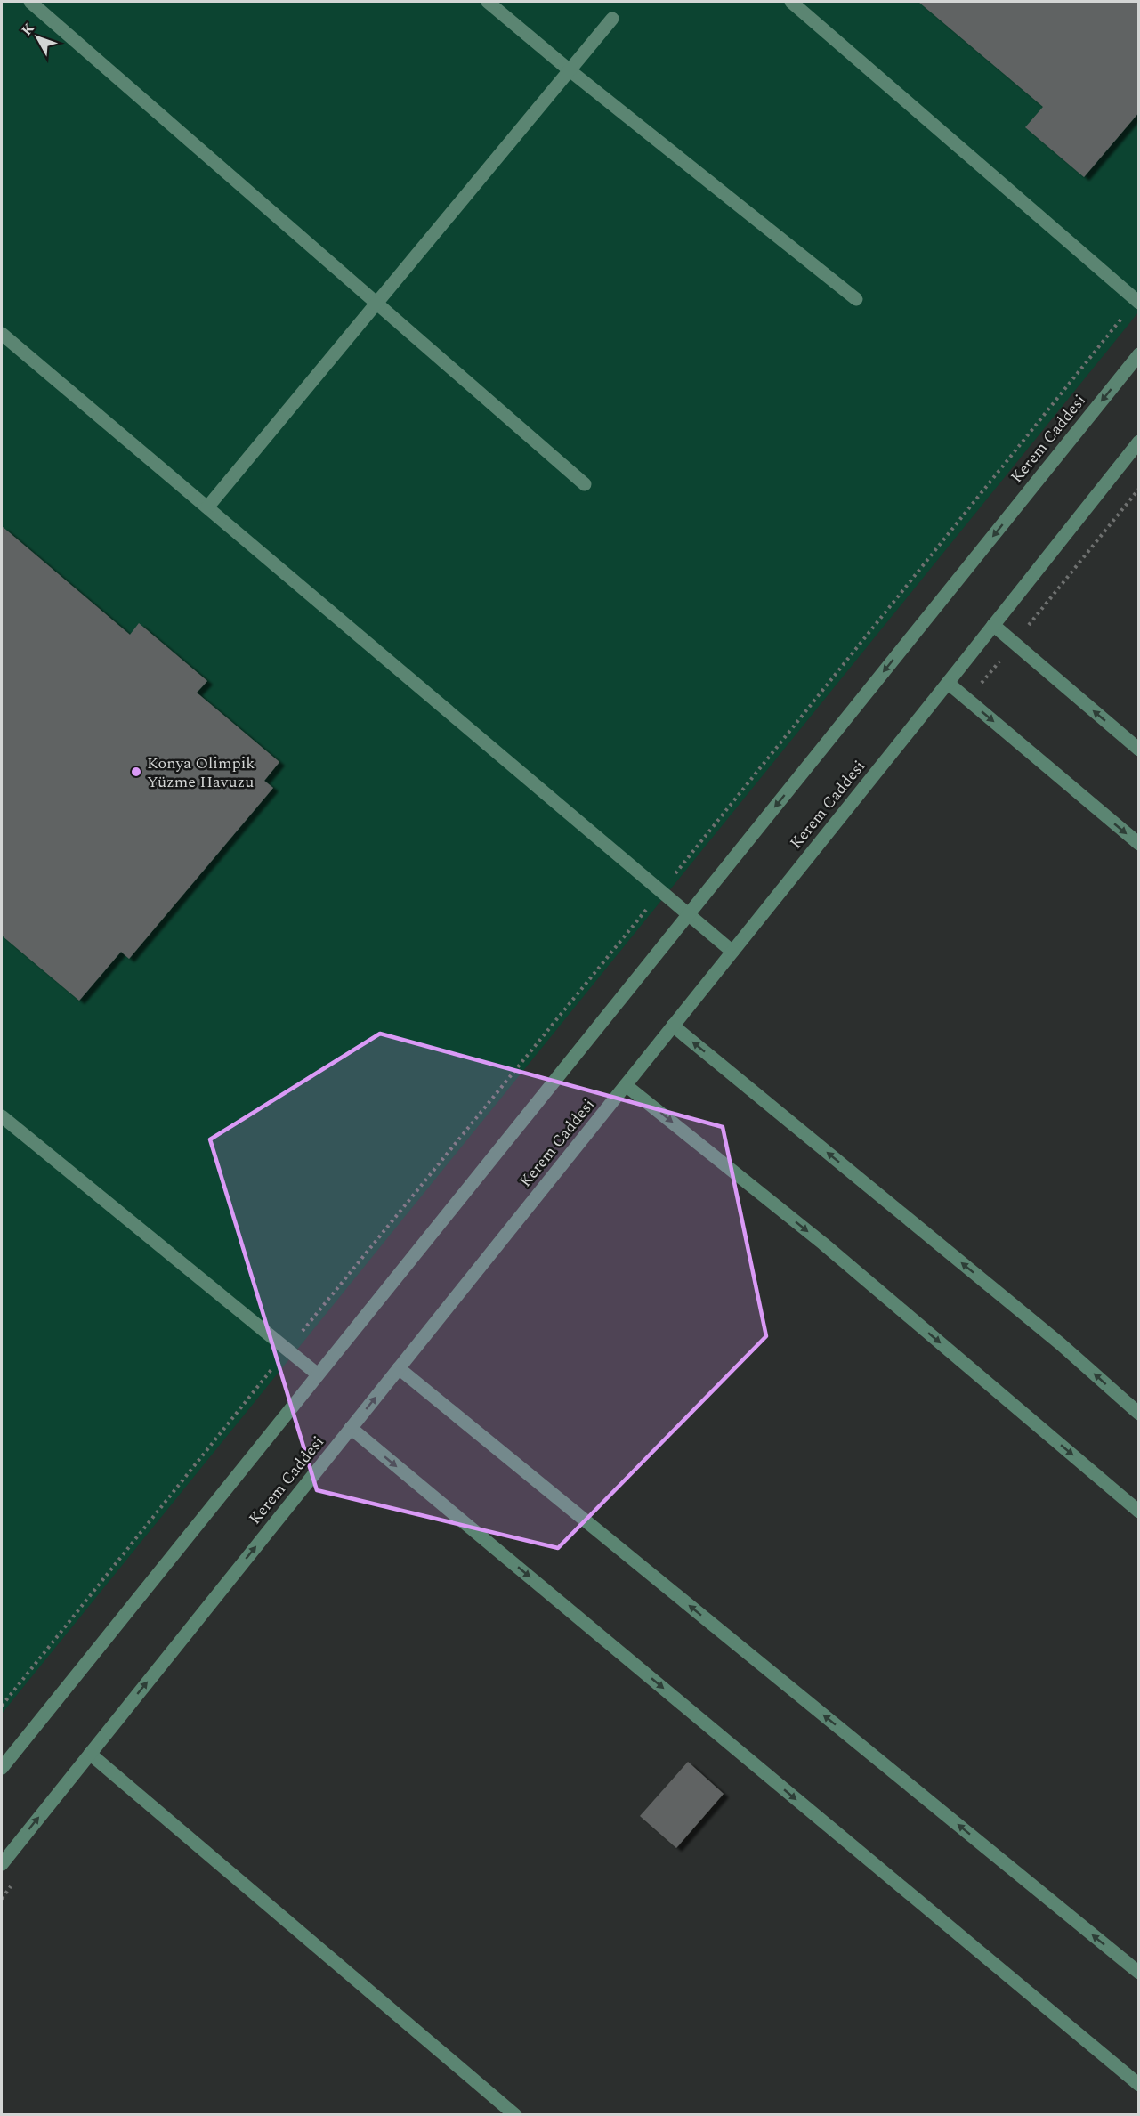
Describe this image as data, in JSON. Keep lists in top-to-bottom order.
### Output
{
  "streets": {
    "street": ["Kerem Caddesi"]
  },
  "places": ["Konya Olimpik Yüzme Havuzu"],
  "north": "top left"
}
